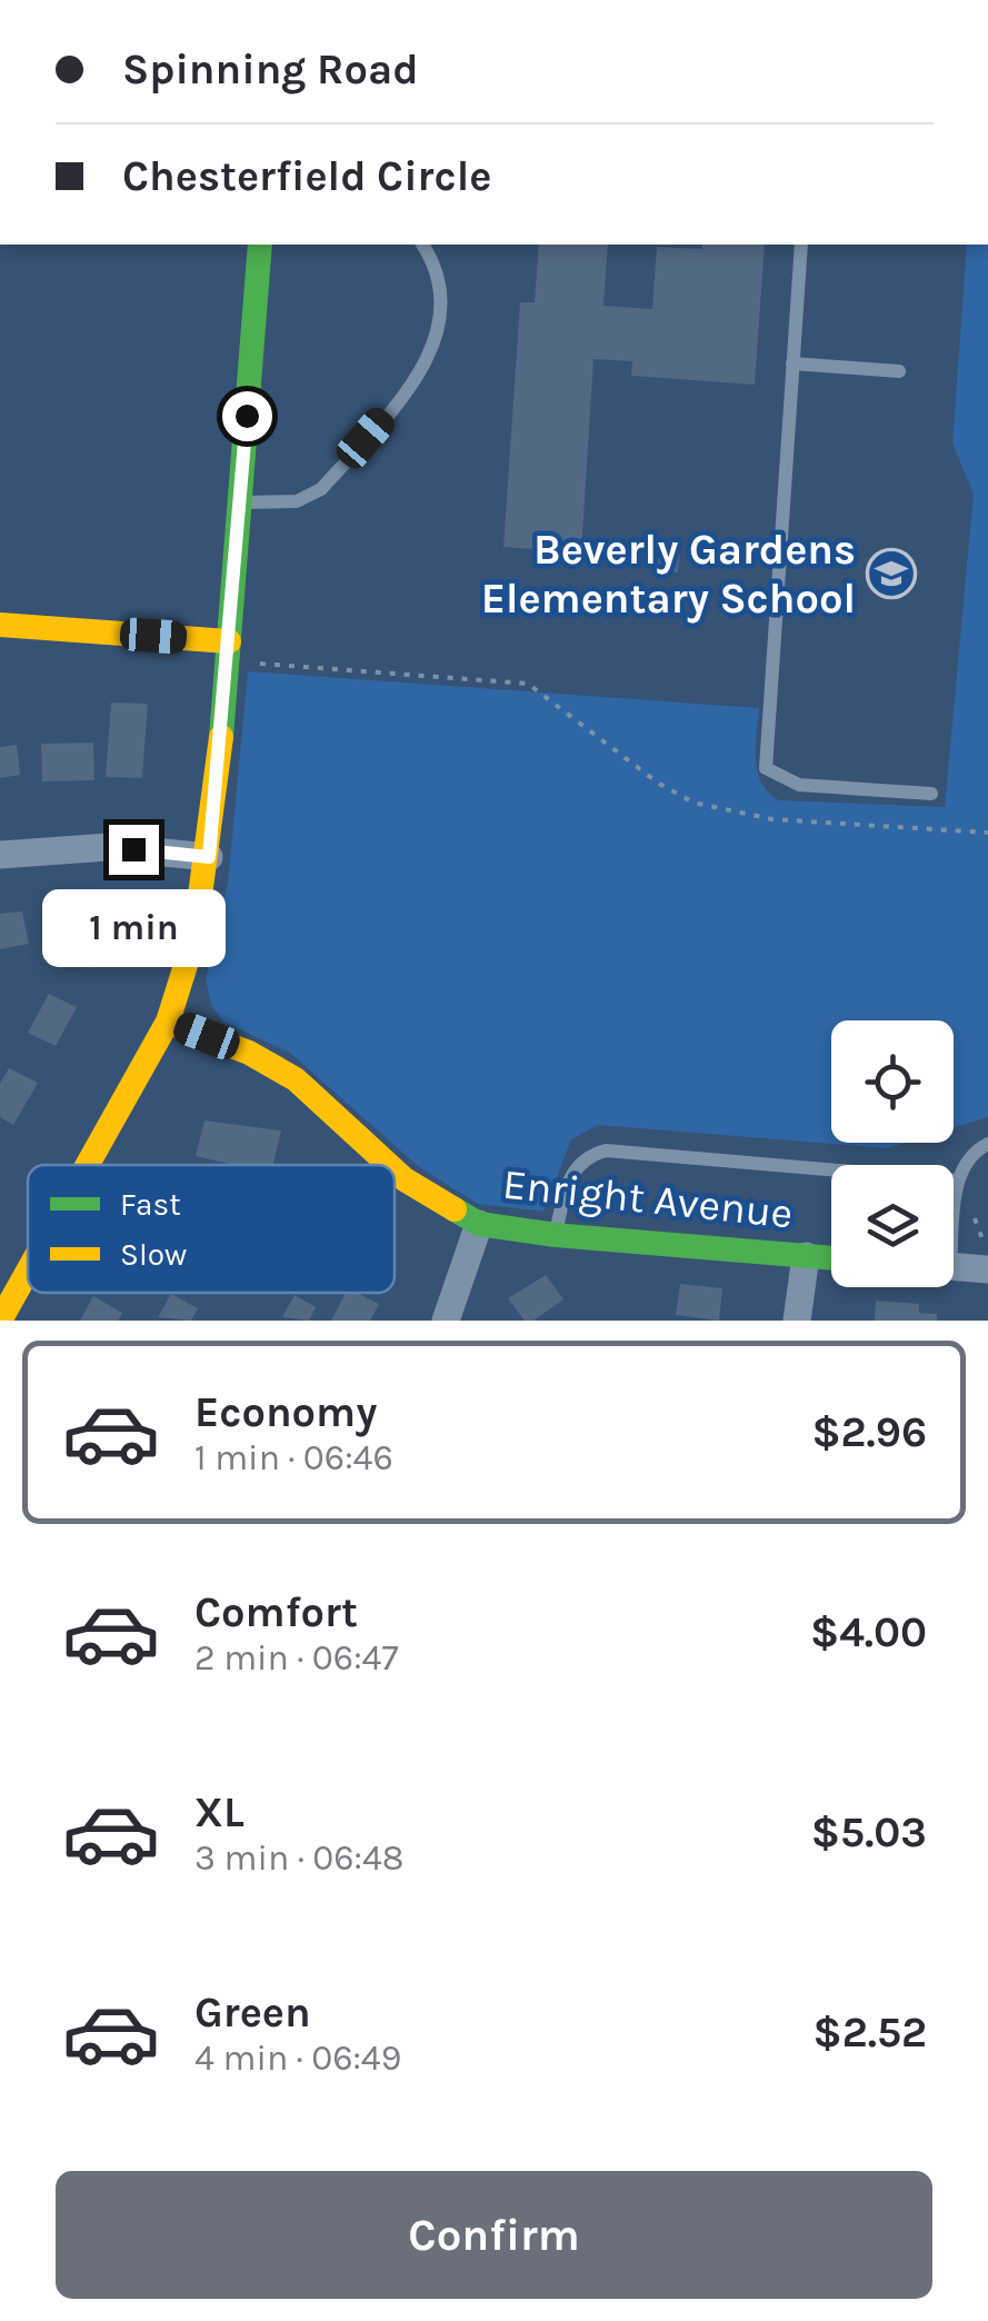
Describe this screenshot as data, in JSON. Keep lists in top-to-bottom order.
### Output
{
  "streets": {
    "street": ["Enright Avenue"]
  },
  "places": {
    "school or university": ["Beverly Gardens Elementary School"]
  },
  "legend": ["Fast", "Slow"],
  "page": {
    "banner": ["Spinning Road", "Chesterfield Circle"],
    "bubble": "1 min",
    "list": [
      {
        "name": "Economy",
        "note": "1 min · 06:46",
        "value": "$2.96"
      },
      {
        "name": "Comfort",
        "note": "2 min · 06:47",
        "value": "$4.00"
      },
      {
        "name": "XL",
        "note": "3 min · 06:48",
        "value": "$5.03"
      },
      {
        "name": "Green",
        "note": "4 min · 06:49",
        "value": "$2.52"
      }
    ],
    "buttons": "Confirm"
  }
}
